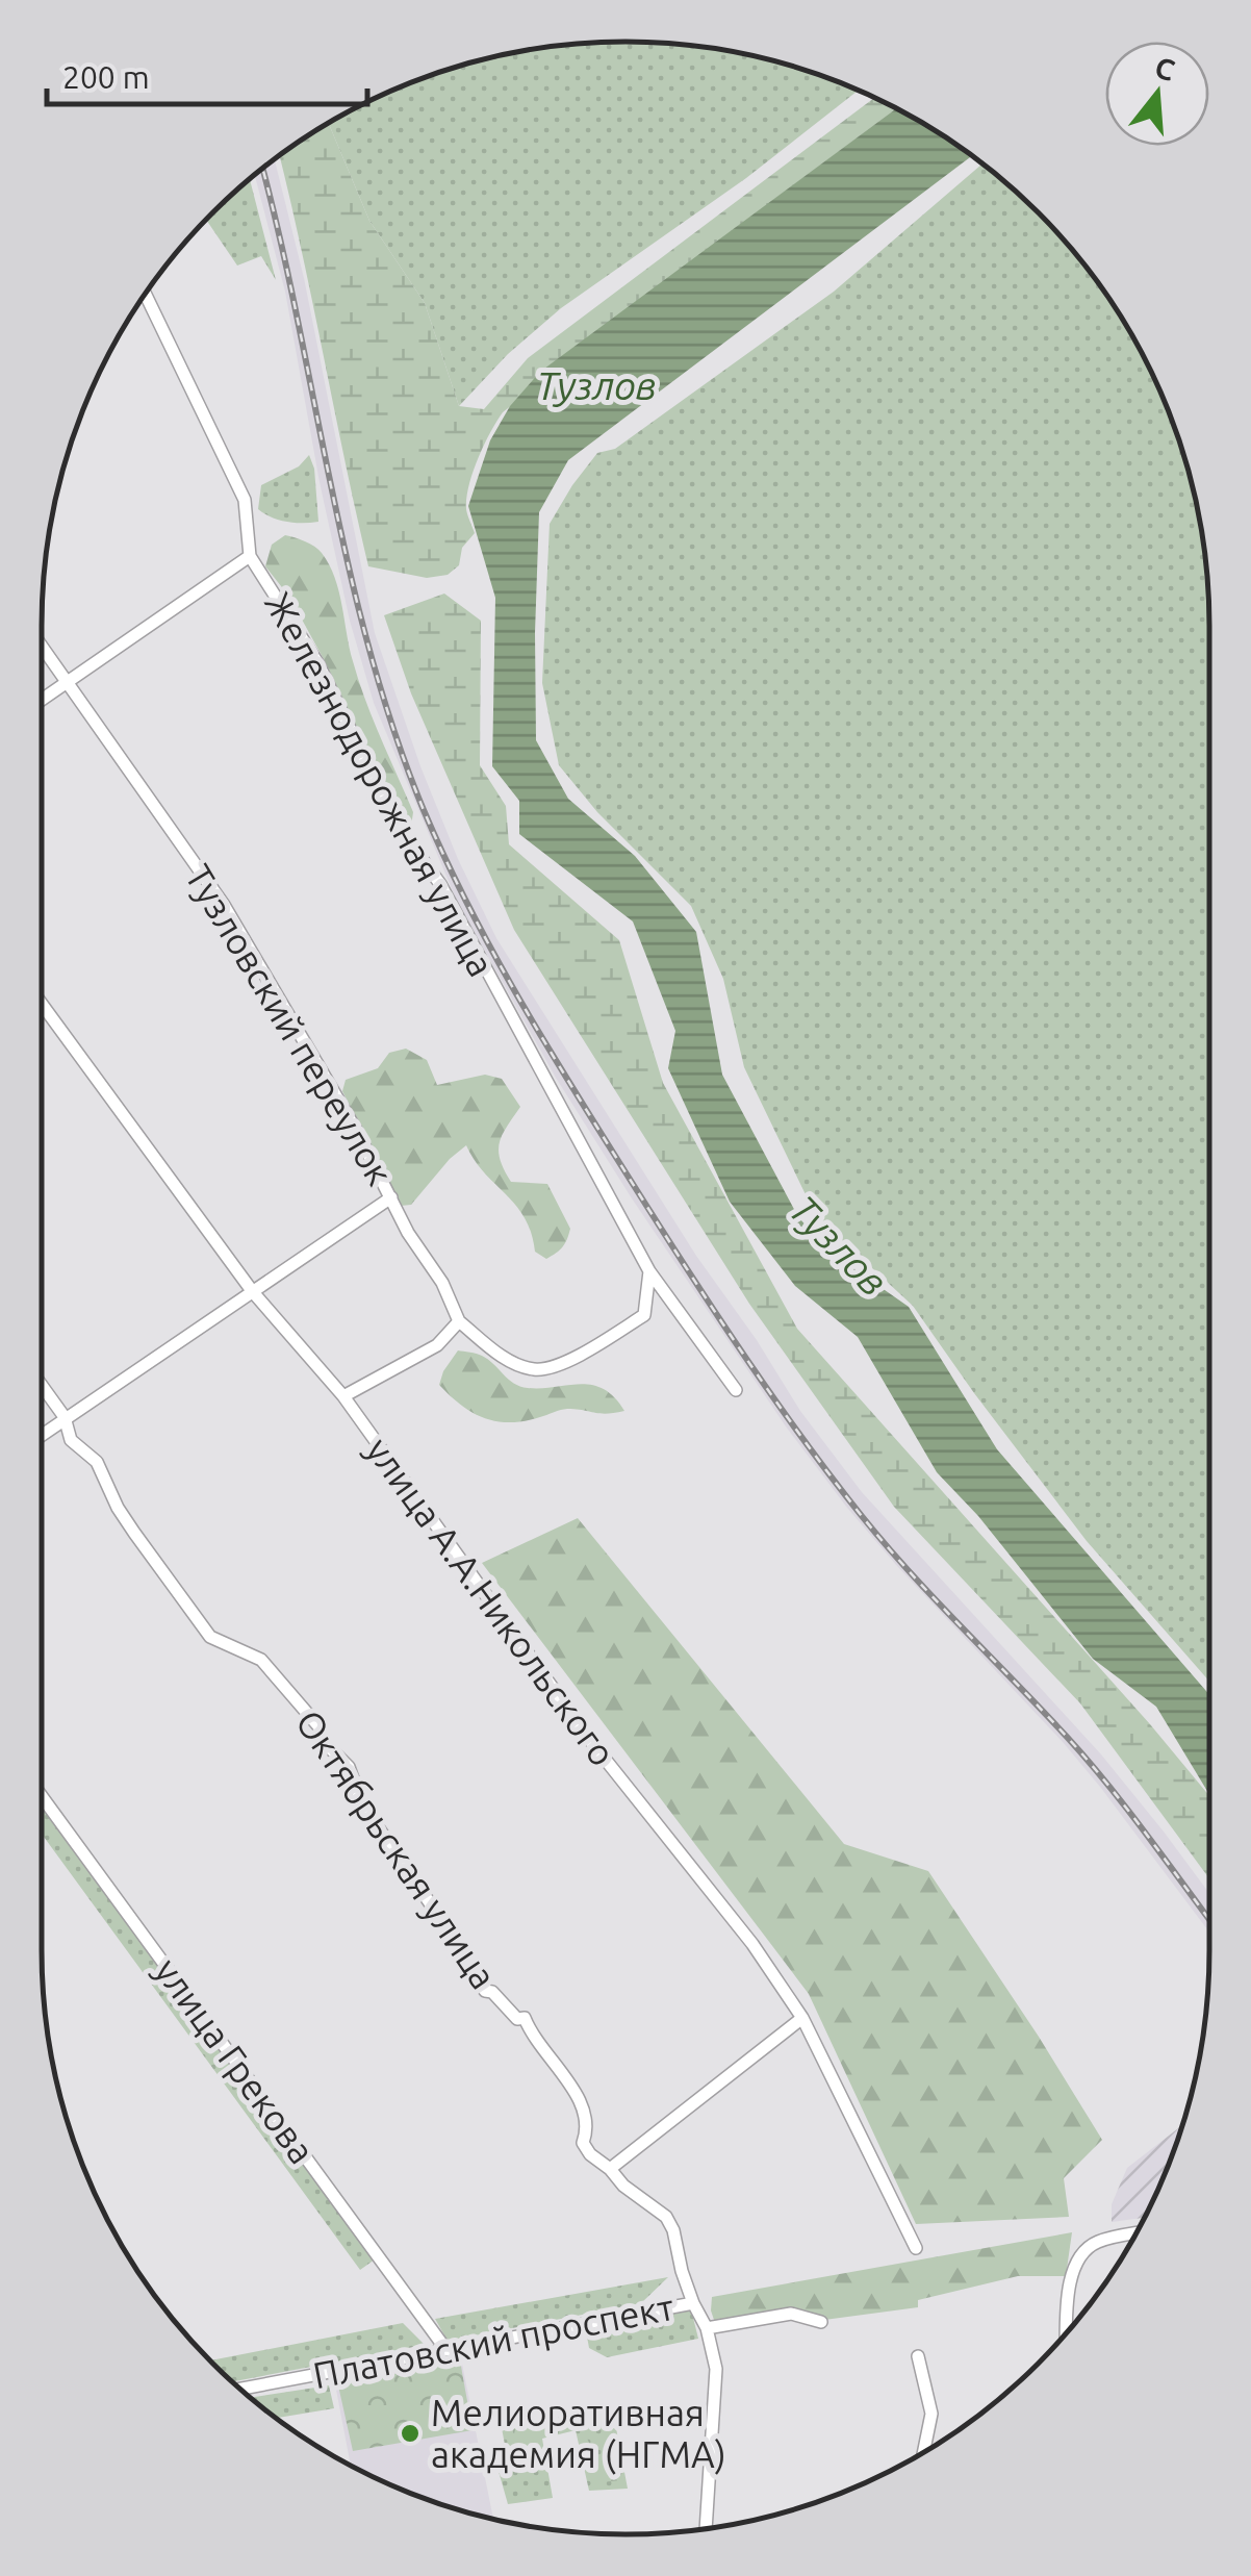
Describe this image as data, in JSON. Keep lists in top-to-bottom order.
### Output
{
  "streets": {
    "street": [
      "Железнодорожная улица",
      "Тузловский переулок",
      "улица А.А.Никольского",
      "Октябрьская улица",
      "улица Грекова",
      "Платовский проспект"
    ]
  },
  "crossings": [
    ["Октябрьская улица", "Платовский проспект"],
    ["улица Грекова", "Платовский проспект"]
  ],
  "water": ["Тузлов"],
  "places": ["Мелиоративная академия (НГМА)"],
  "scale_bar": "200 m",
  "north": "top"
}
